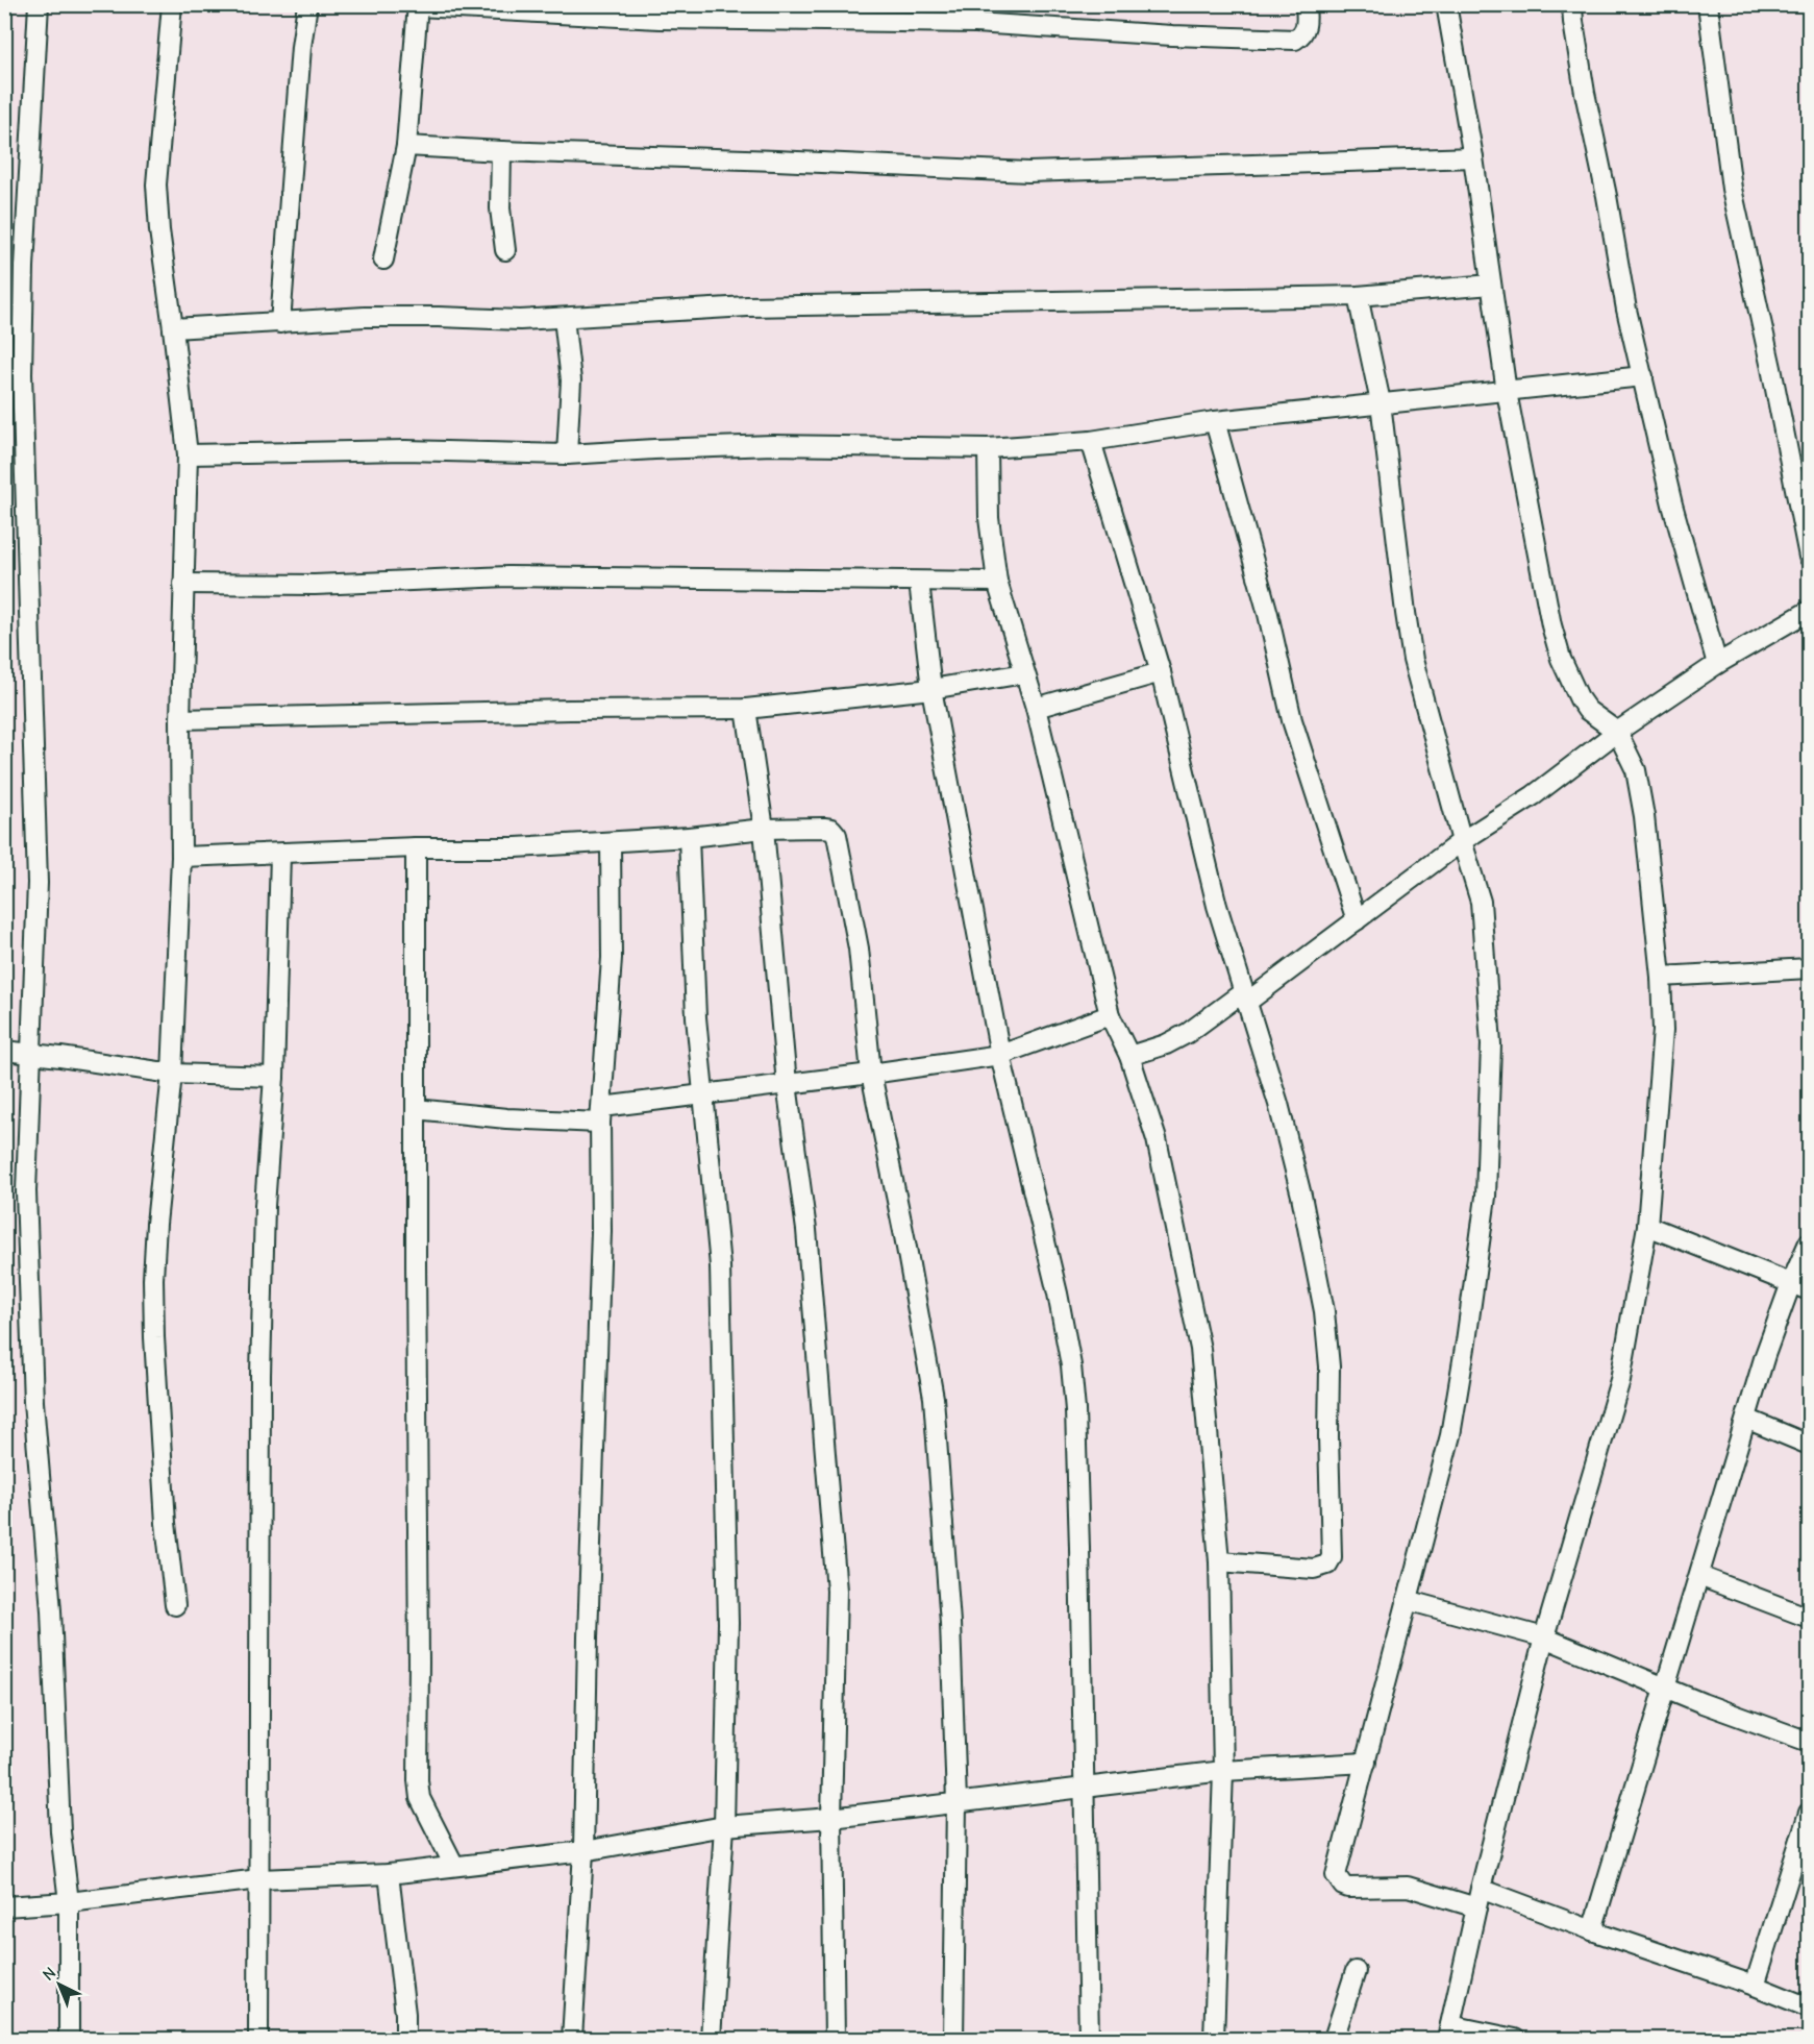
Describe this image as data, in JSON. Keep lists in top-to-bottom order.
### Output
{
  "north": "top left"
}
